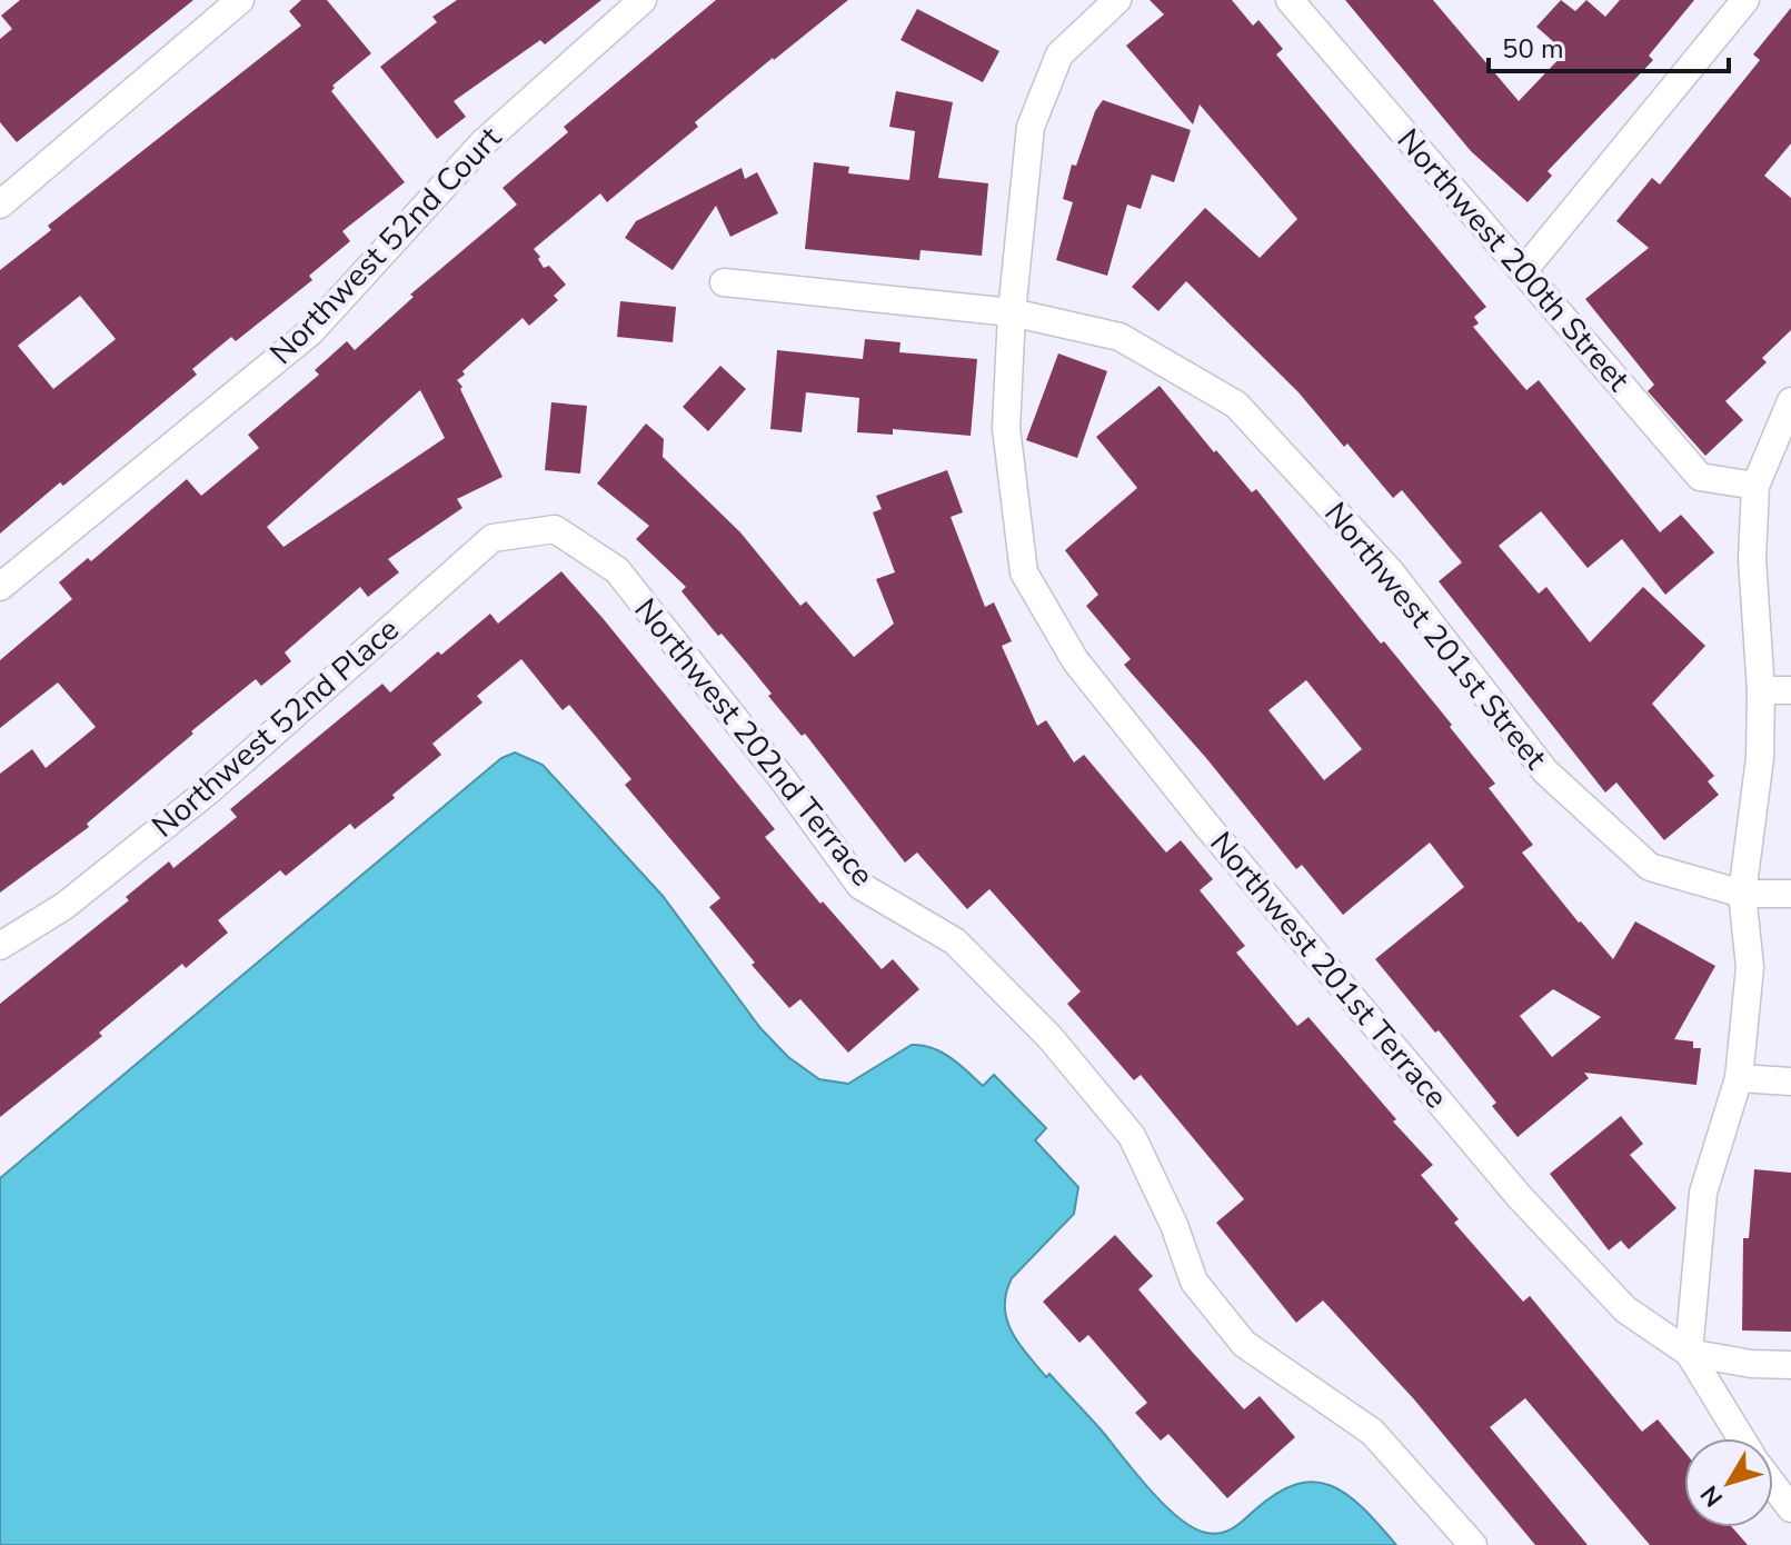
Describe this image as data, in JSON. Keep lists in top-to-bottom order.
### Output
{
  "streets": {
    "street": [
      "Northwest 52nd Court",
      "Northwest 200th Street",
      "Northwest 201st Street",
      "Northwest 52nd Place",
      "Northwest 202nd Terrace",
      "Northwest 201st Terrace"
    ]
  },
  "crossings": [
    ["Northwest 201st Street", "Northwest 201st Terrace"],
    ["Northwest 52nd Place", "Northwest 202nd Terrace"]
  ],
  "scale_bar": "50 m",
  "north": "bottom left"
}
